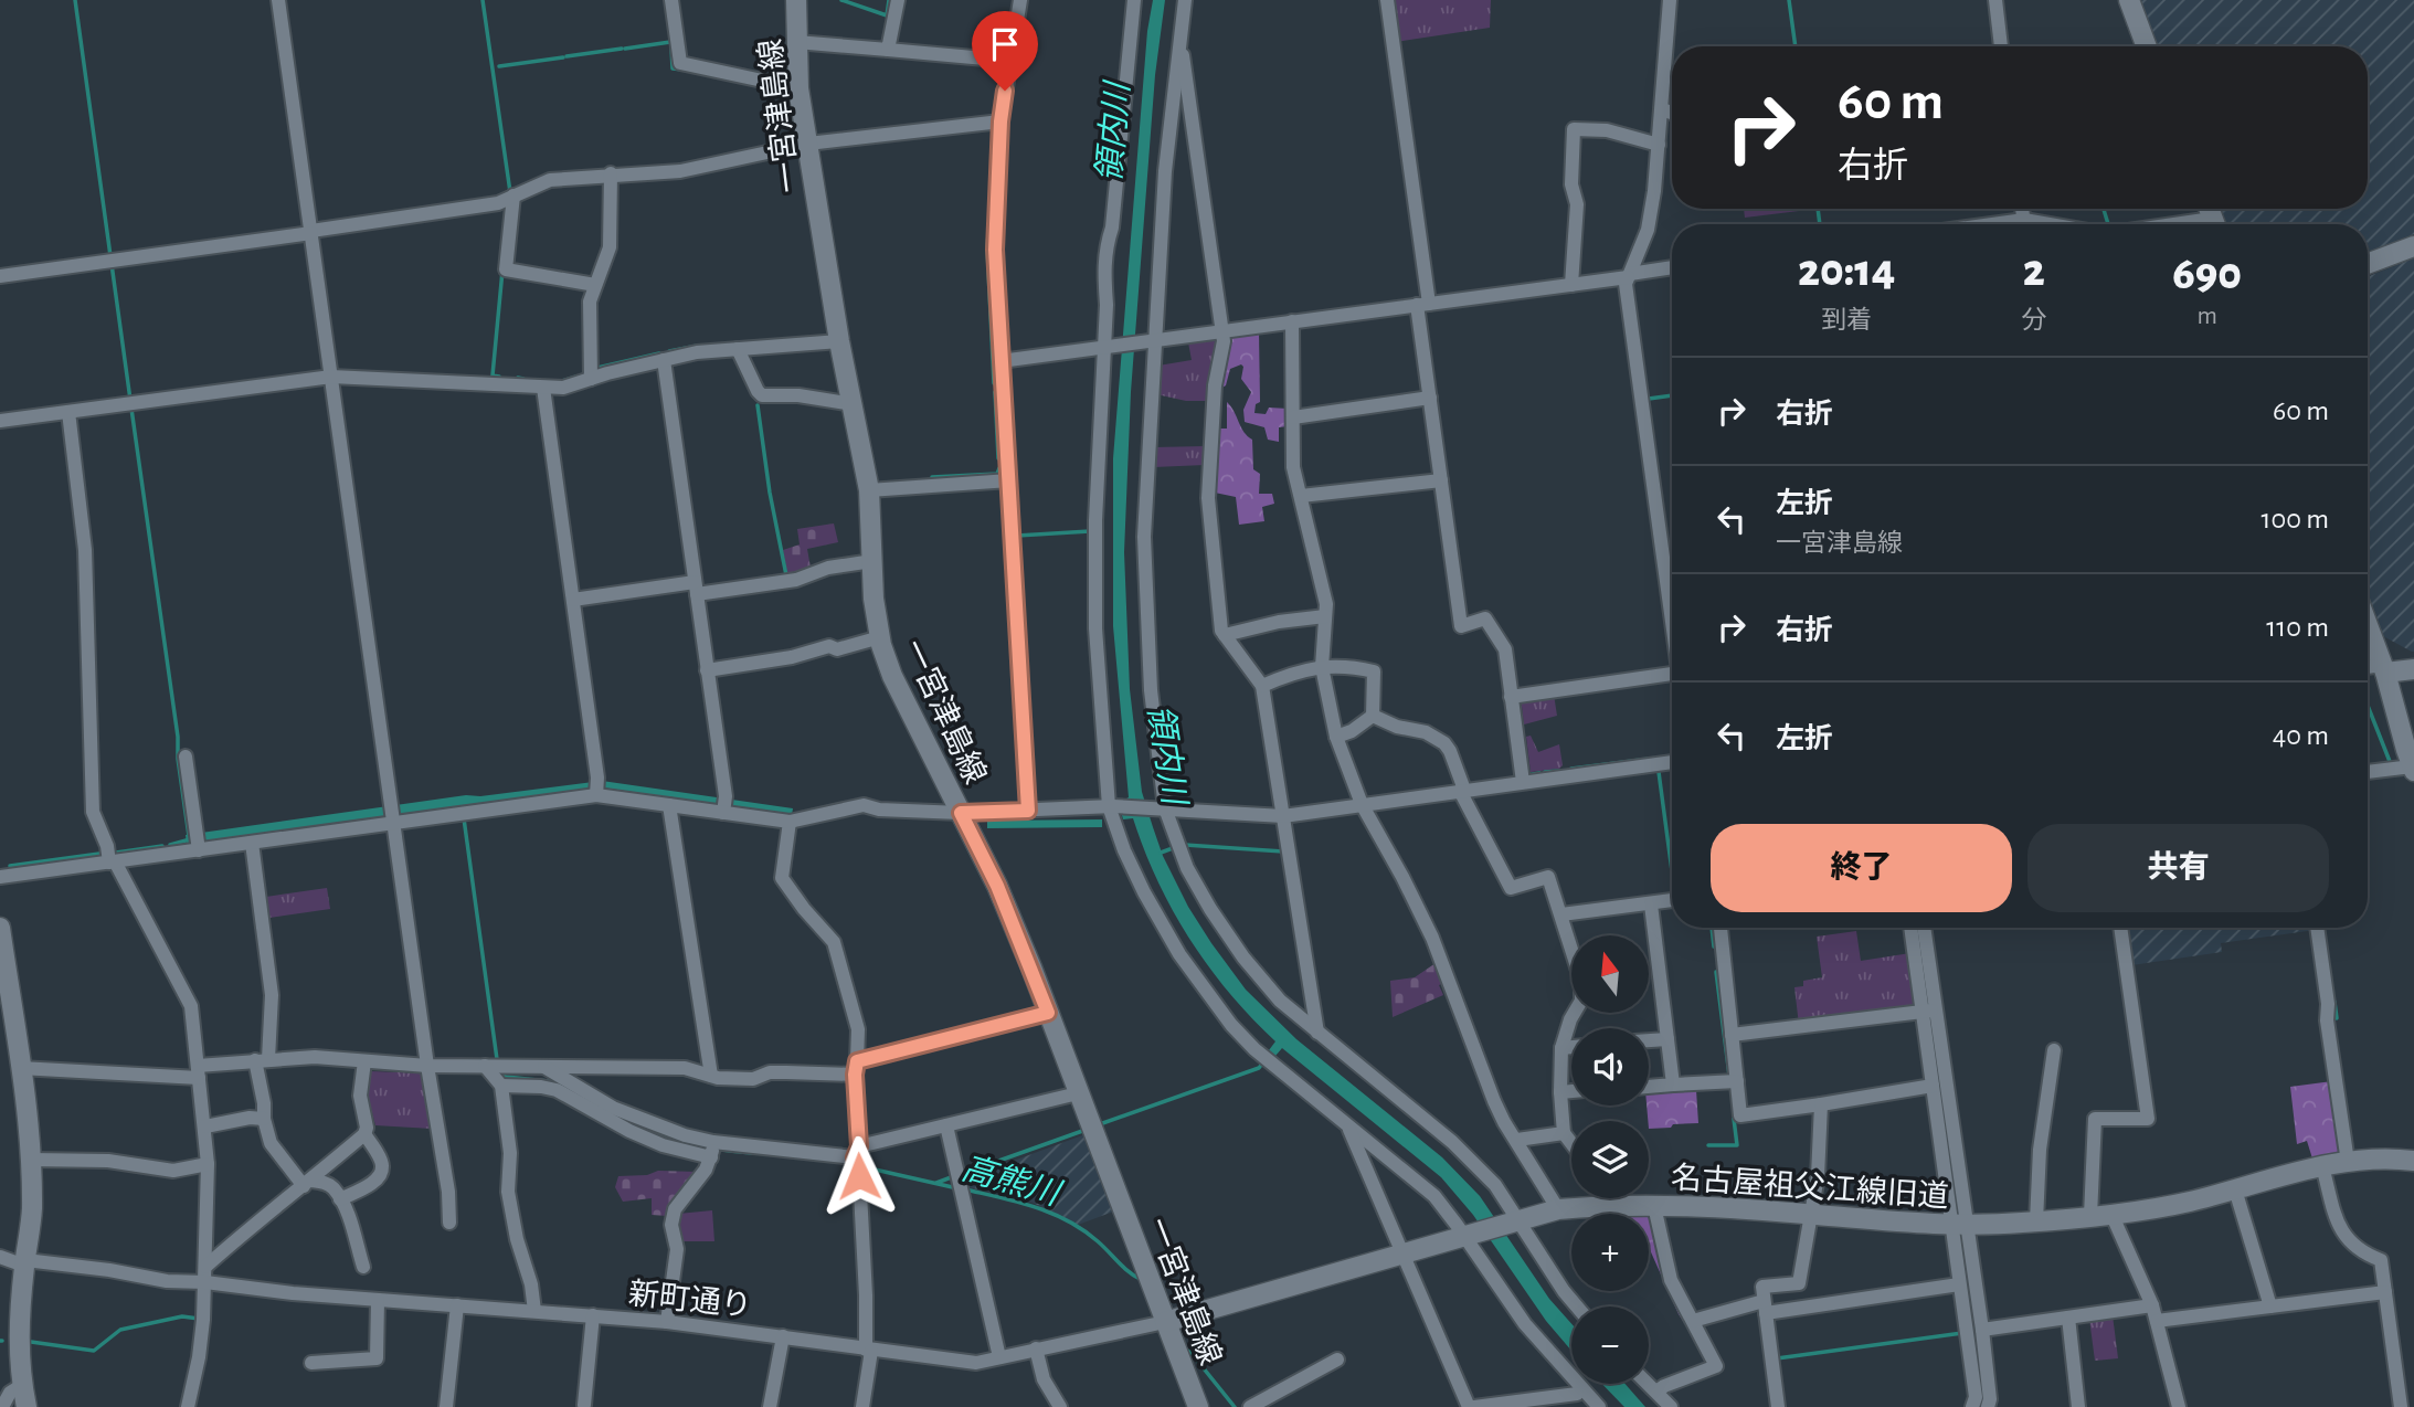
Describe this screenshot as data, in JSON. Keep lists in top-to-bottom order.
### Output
{
  "streets": {
    "street": ["一宮津島線", "名古屋祖父江線旧道", "新町通り"]
  },
  "crossings": [
    ["一宮津島線", "名古屋祖父江線旧道"],
    ["一宮津島線", "新町通り"],
    ["名古屋祖父江線旧道", "新町通り"]
  ],
  "water": ["領内川", "高熊川"],
  "north": "top",
  "page": {
    "turn": ["60 m", "右折"],
    "eta": [
      "20:14",
      "到着",
      "2",
      "分",
      "690",
      "m"
    ],
    "list": [
      {
        "name": "右折",
        "value": "60 m"
      },
      {
        "name": "左折",
        "note": "一宮津島線",
        "value": "100 m"
      },
      {
        "name": "右折",
        "value": "110 m"
      },
      {
        "name": "左折",
        "value": "40 m"
      }
    ],
    "buttons": ["終了", "共有"],
    "map_buttons": ["+", "−"]
  }
}
